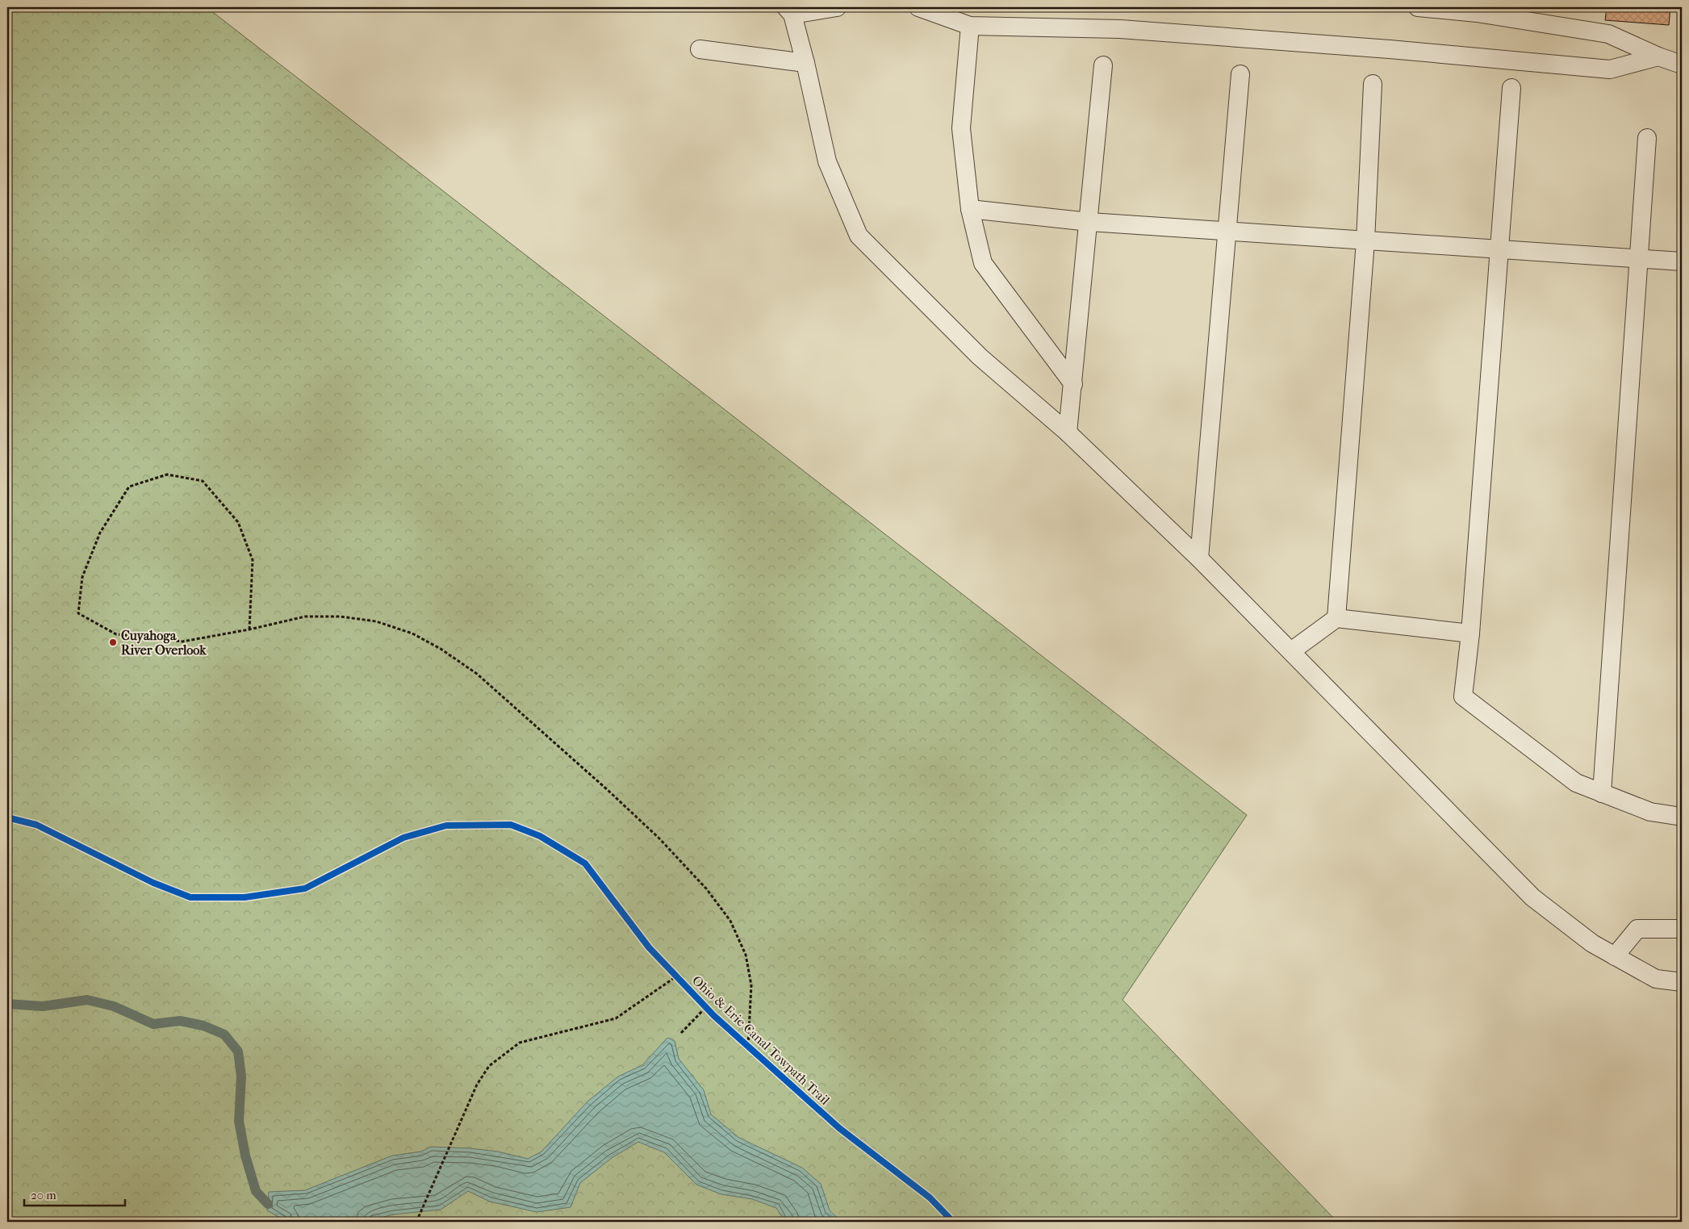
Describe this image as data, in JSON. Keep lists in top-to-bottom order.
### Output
{
  "streets": {
    "cycle path": ["Ohio & Erie Canal Towpath Trail"]
  },
  "places": ["Cuyahoga River Overlook"],
  "scale_bar": "20 m"
}
